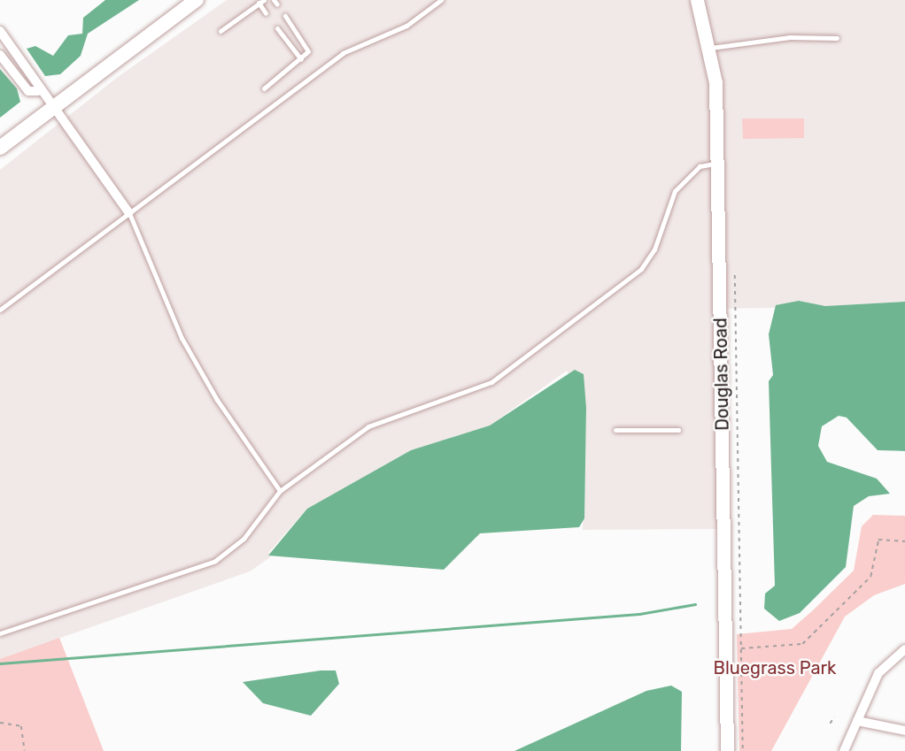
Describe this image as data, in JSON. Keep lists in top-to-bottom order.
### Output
{
  "streets": {
    "street": ["Douglas Road"]
  },
  "parks": ["Bluegrass Park"]
}
